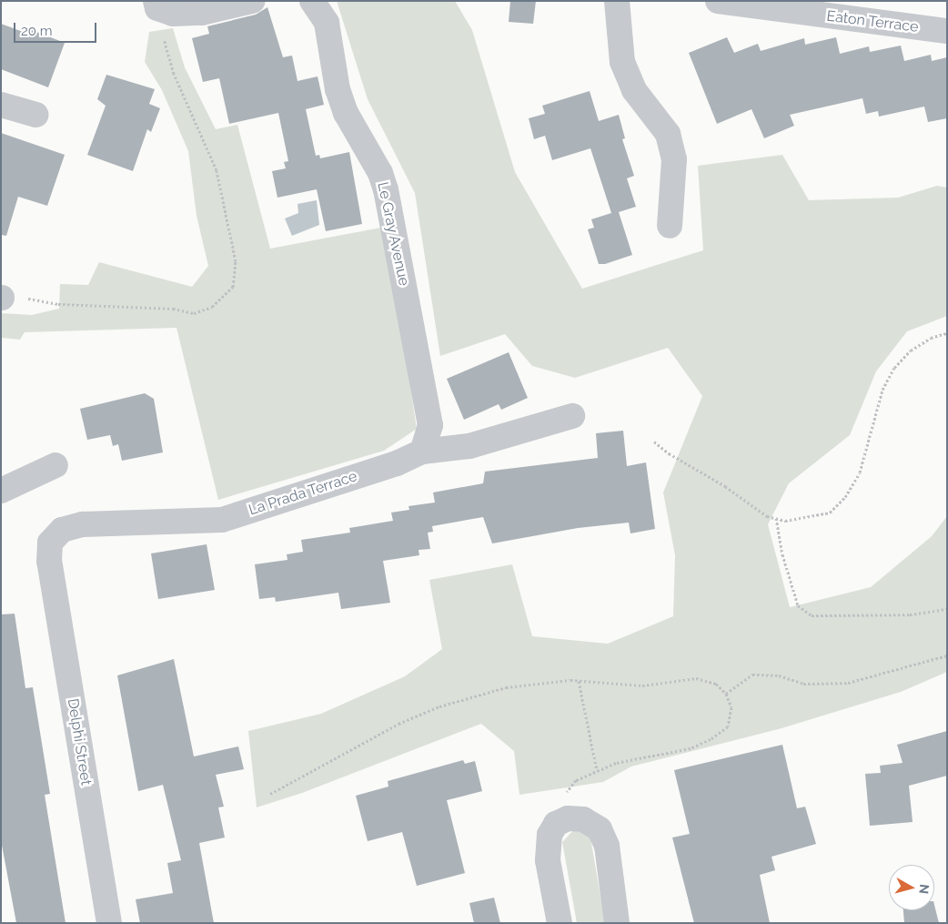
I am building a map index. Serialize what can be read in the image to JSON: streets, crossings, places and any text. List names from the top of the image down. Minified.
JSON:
{"streets":{"street":["Eaton Terrace","Le Gray Avenue","La Prada Terrace","Delphi Street"]},"crossings":[["Le Gray Avenue","La Prada Terrace"],["La Prada Terrace","Delphi Street"]],"scale_bar":"20 m","north":"right"}
